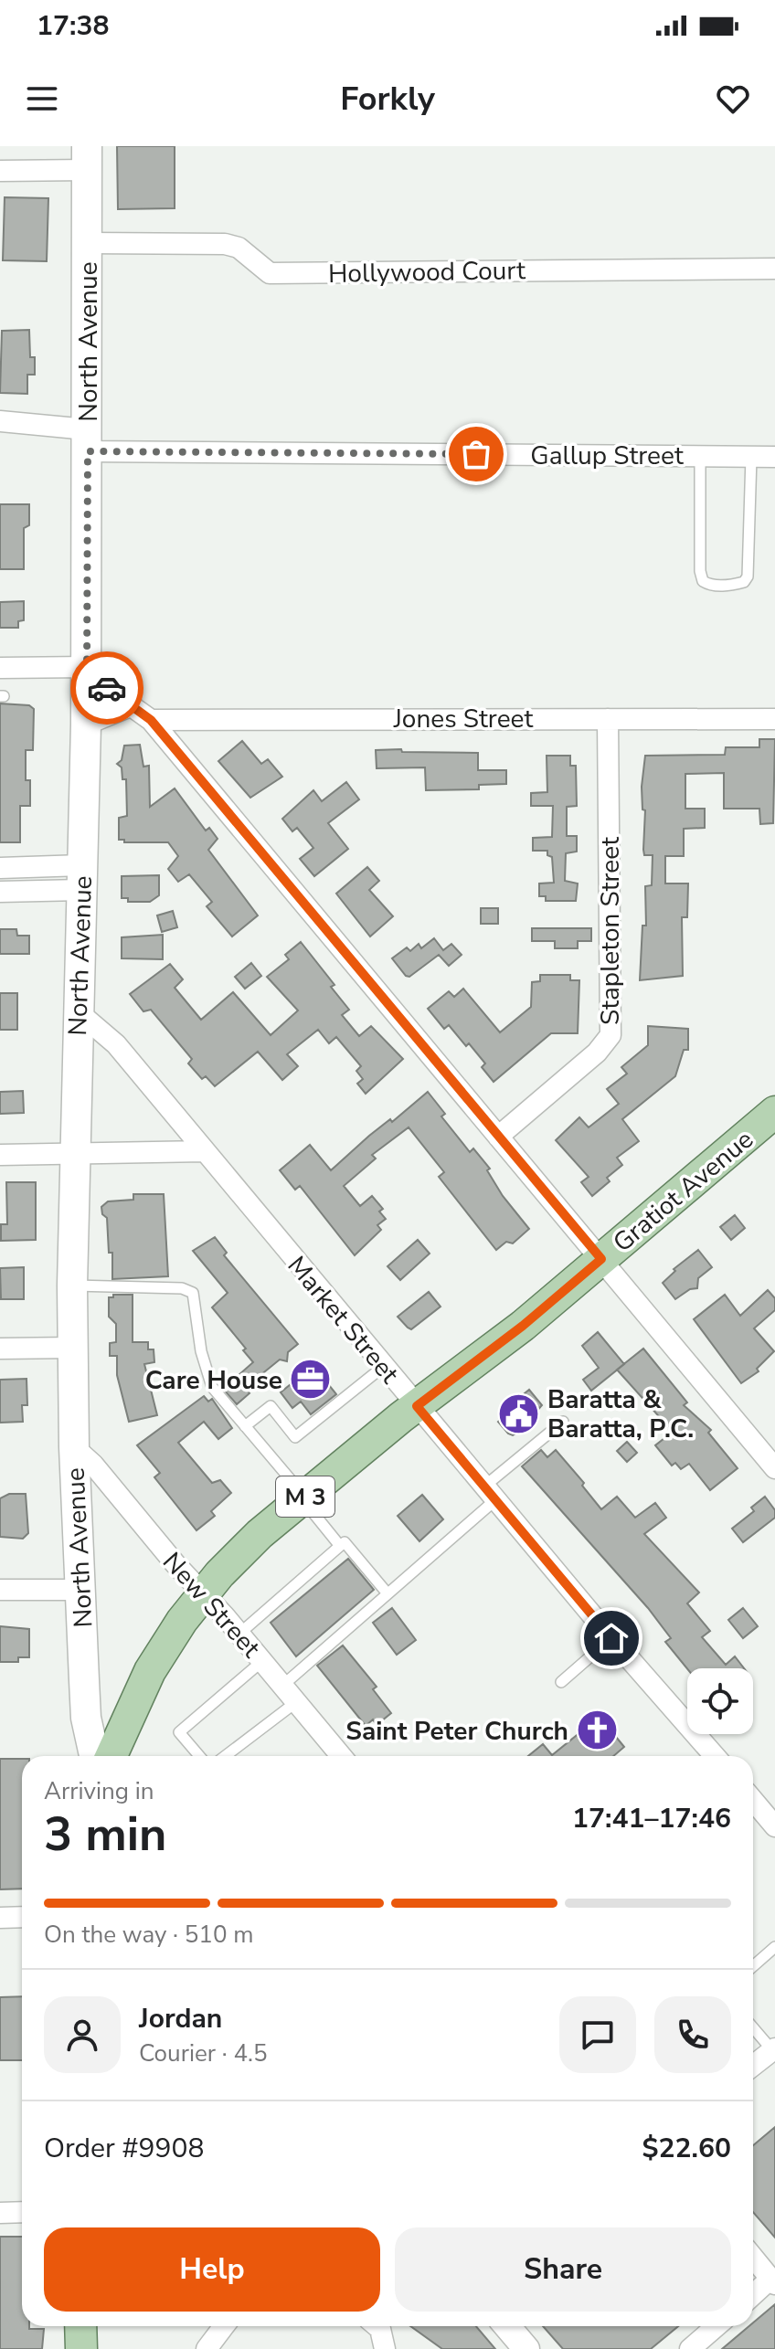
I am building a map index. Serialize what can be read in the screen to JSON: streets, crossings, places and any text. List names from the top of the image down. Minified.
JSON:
{"streets":{"main road":["North Avenue","Gratiot Avenue","M 3"],"street":["Hollywood Court","Gallup Street","Jones Street","Stapleton Street","Market Street","New Street"]},"crossings":[["Hollywood Court","North Avenue"],["North Avenue","Gallup Street"],["North Avenue","Market Street"],["North Avenue","New Street"],["Jones Street","Stapleton Street"],["Gratiot Avenue","Market Street"],["Gratiot Avenue","New Street"]],"places":{"office":["Care House"],"public building":["Baratta & Baratta, P.C."],"church":["Saint Peter Church"]},"page":{"status":"17:38","header":"Forkly","heading":["3 min","Arriving in","17:41–17:46"],"panel":["Jordan","Courier · 4.5","Order #9908","$22.60"],"bar":"On the way · 510 m","buttons":["Help","Share"]}}
